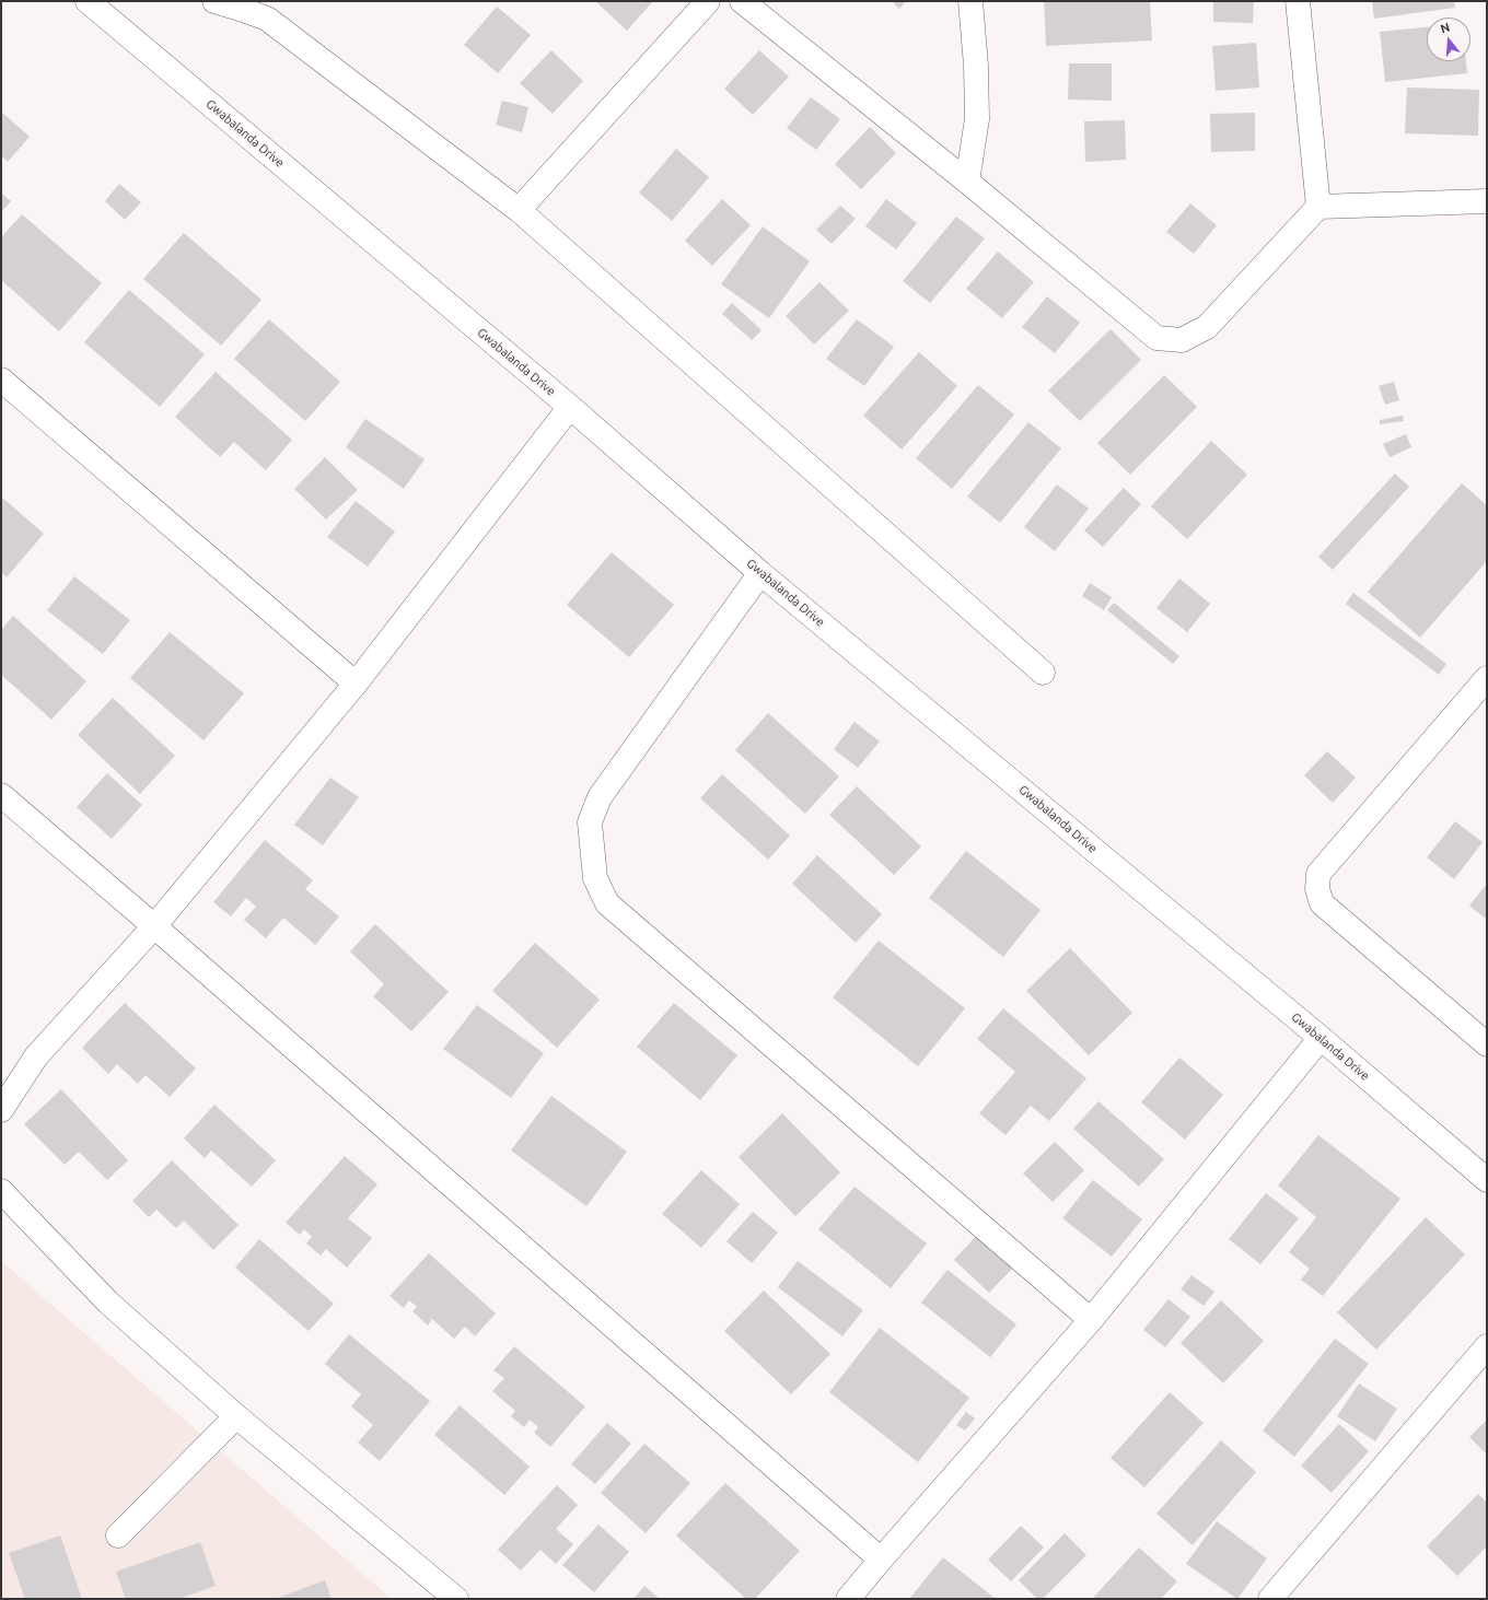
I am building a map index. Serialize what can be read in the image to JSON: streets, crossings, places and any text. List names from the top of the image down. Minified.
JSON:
{"streets":{"street":["Gwabalanda Drive"]},"north":"top"}
